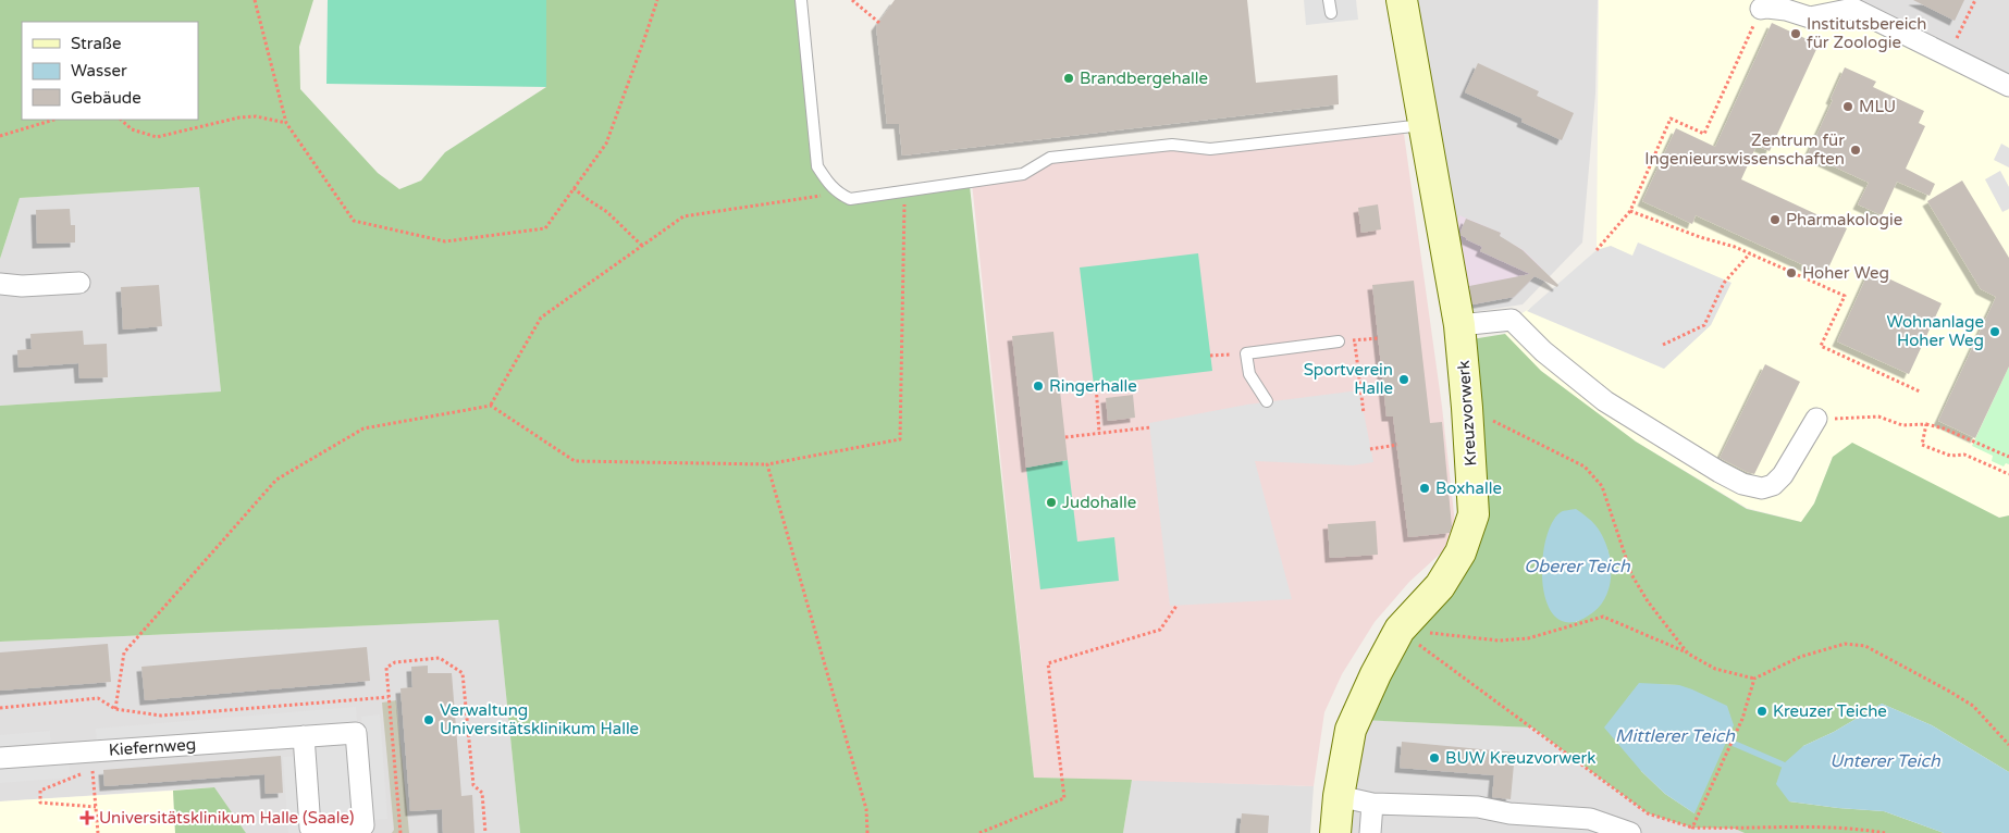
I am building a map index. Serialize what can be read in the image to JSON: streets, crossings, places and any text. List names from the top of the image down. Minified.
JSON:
{"streets":{"street":["Kreuzvorwerk","Kiefernweg"]},"water":["Oberer Teich","Mittlerer Teich","Unterer Teich"],"places":{"other":["Institutsbereich für Zoologie","Brandbergehalle","MLU","Zentrum für Ingenieurswissenschaften","Pharmakologie","Hoher Weg","Wohnanlage Hoher Weg","Sportverein Halle","Ringerhalle","Boxhalle","Judohalle","Kreuzer Teiche","Verwaltung Universitätsklinikum Halle","BUW Kreuzvorwerk"],"health":["Universitätsklinikum Halle (Saale)"]},"legend":["Straße","Wasser","Gebäude"]}
